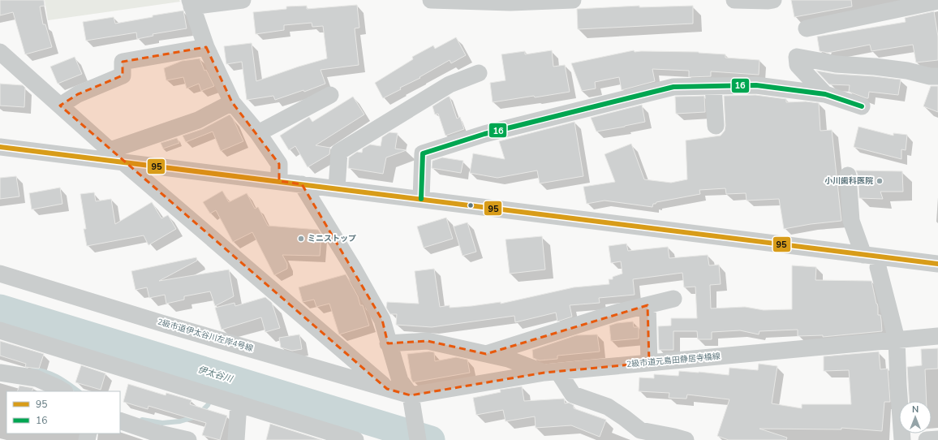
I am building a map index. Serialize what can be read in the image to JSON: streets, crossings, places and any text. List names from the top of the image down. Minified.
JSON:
{"streets":{"street":["2級市道伊太谷川左岸4号線","2級市道元島田静居寺橋線"]},"crossings":[["2級市道伊太谷川左岸4号線","2級市道元島田静居寺橋線"]],"water":["伊太谷川"],"places":["小川歯科医院","ミニストップ"],"lines":["transit line 16","transit line 95"],"legend":["95","16"],"north":"top"}
